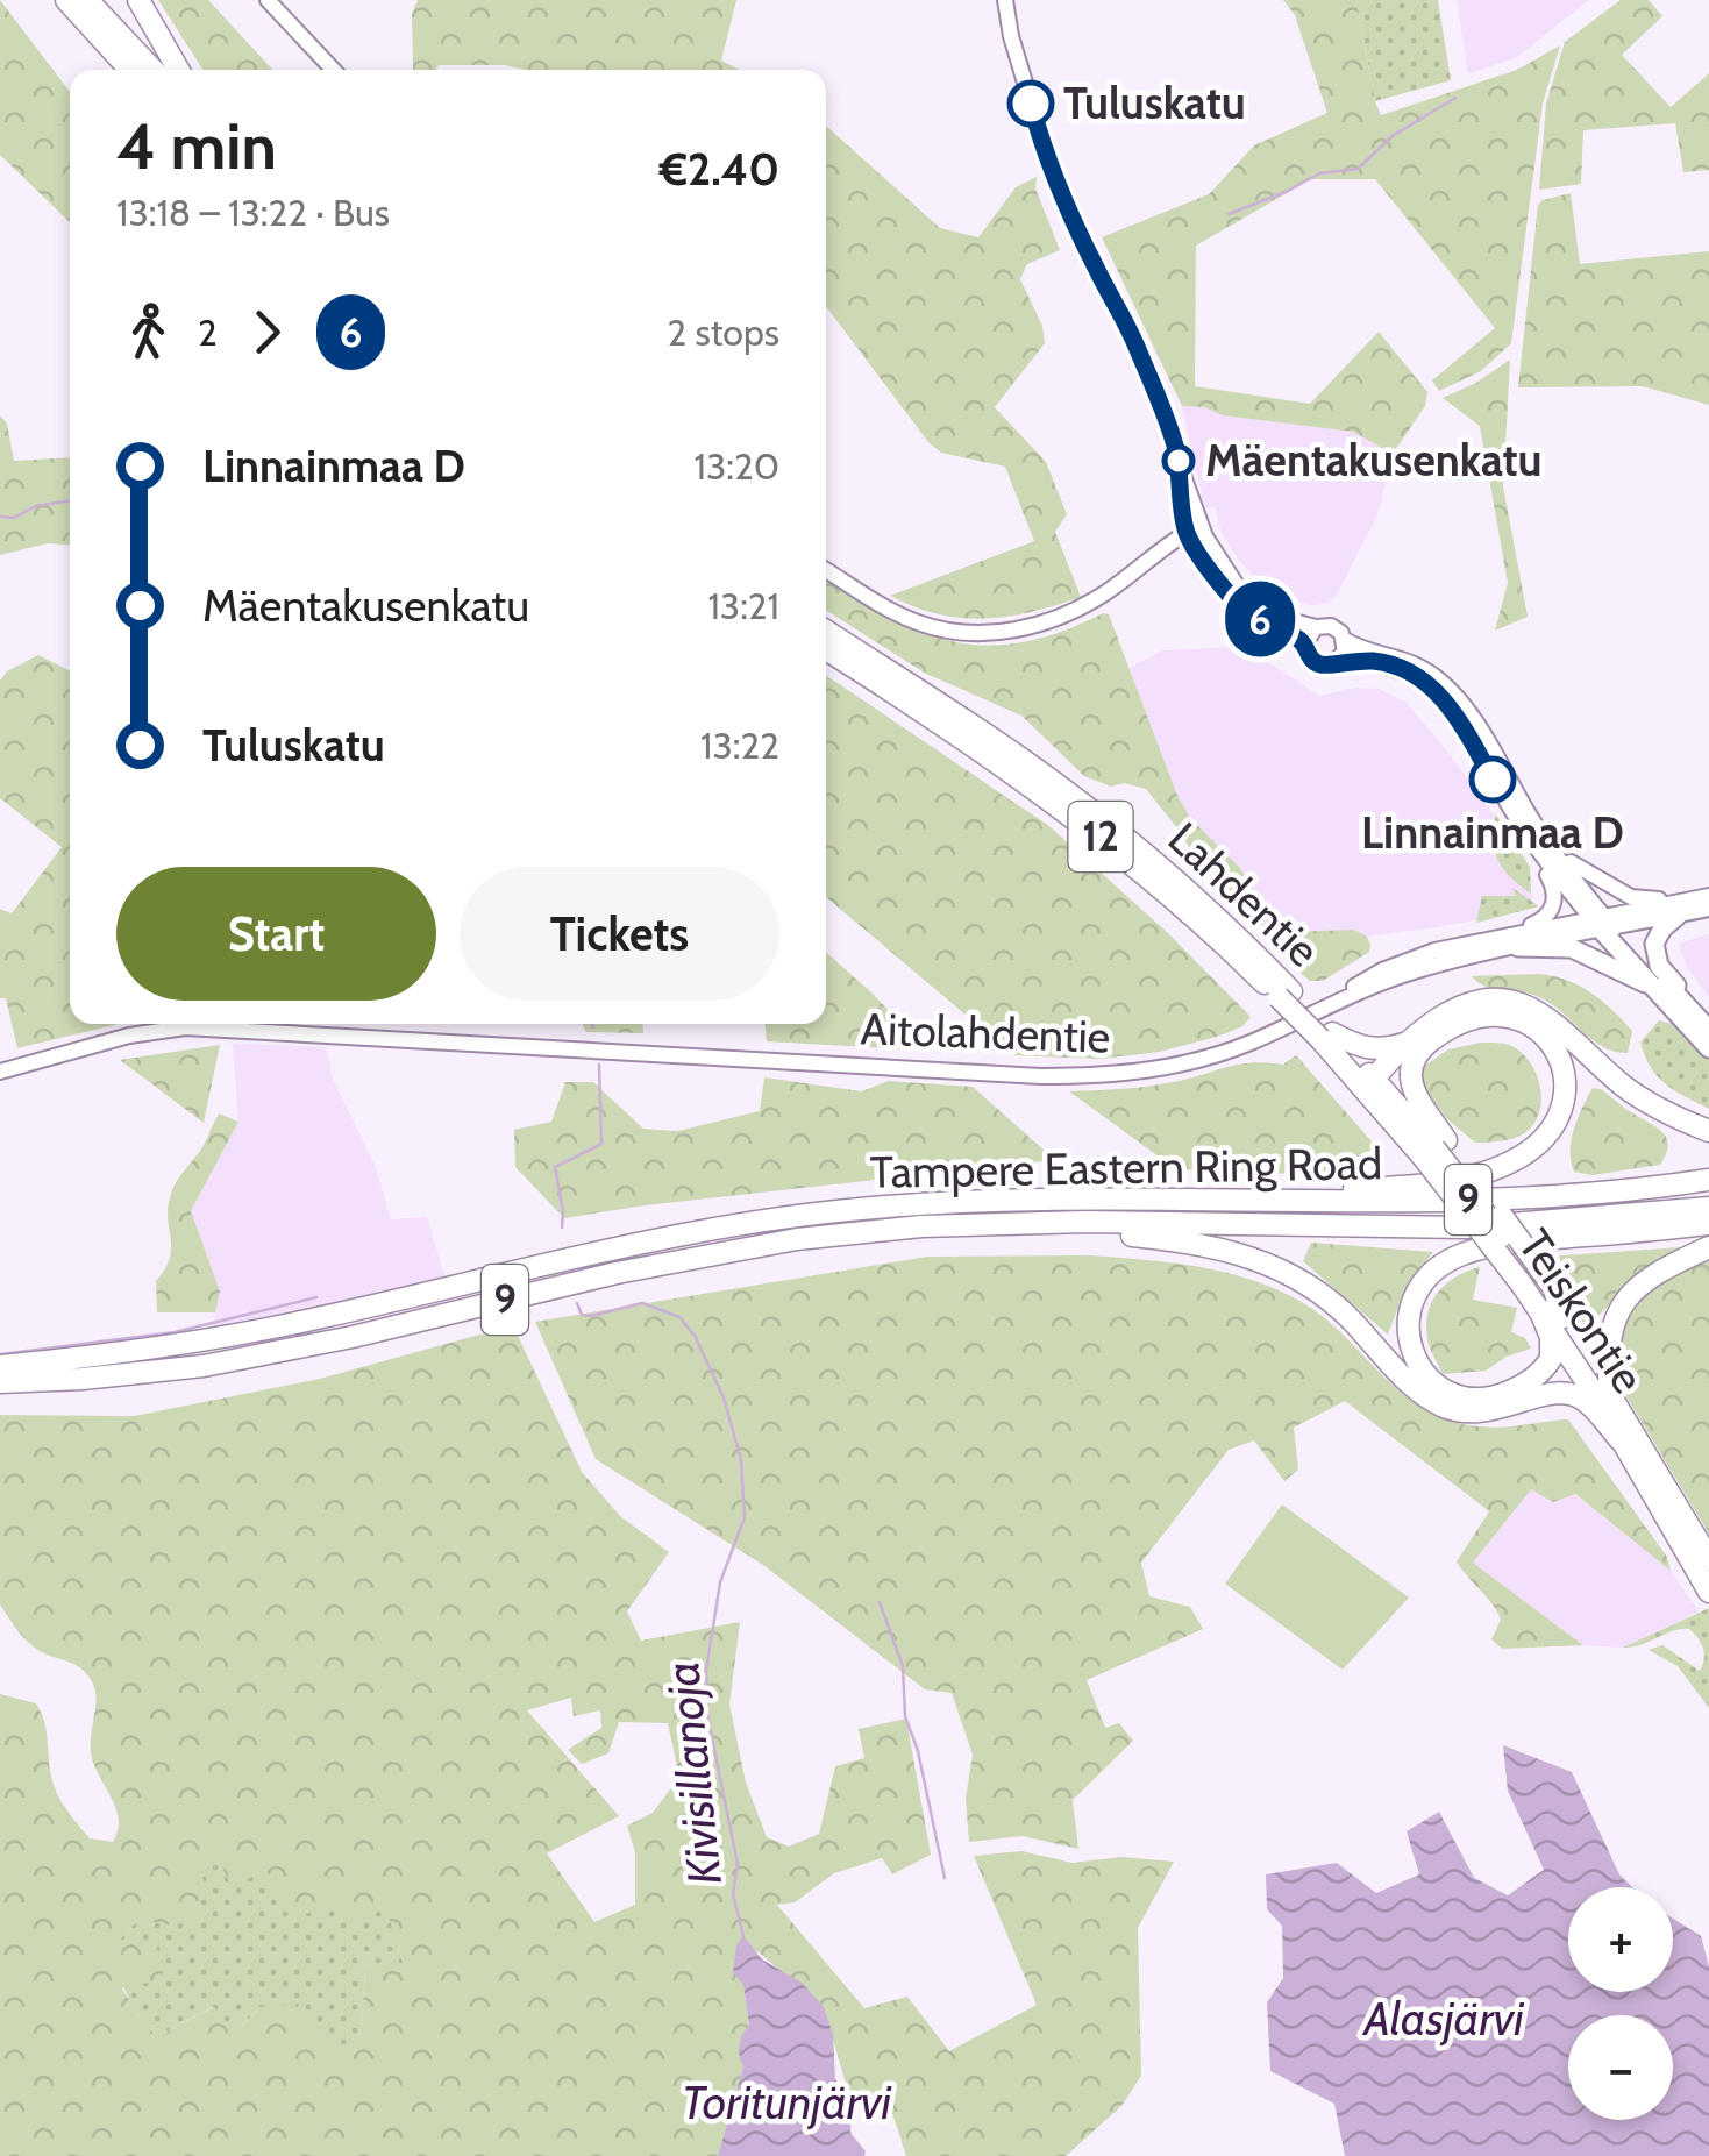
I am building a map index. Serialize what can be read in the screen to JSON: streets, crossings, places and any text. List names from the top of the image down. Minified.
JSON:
{"streets":{"highway":["12","Lahdentie","Tampere Eastern Ring Road","9","Teiskontie"],"main road":["Aitolahdentie"]},"crossings":[["Lahdentie","Teiskontie"]],"water":["Kivisillanoja","Alasjärvi","Toritunjärvi"],"places":["Tuluskatu","Mäentakusenkatu","Linnainmaa D"],"lines":["bus line 6"],"page":{"on_map":"6","heading":["4 min","13:18 – 13:22 · Bus","€2.40"],"legs":["2","6","2 stops"],"list":[{"name":"Linnainmaa D","value":"13:20"},{"name":"Mäentakusenkatu","value":"13:21"},{"name":"Tuluskatu","value":"13:22"}],"buttons":["Start","Tickets"],"map_buttons":["+","−"]}}
